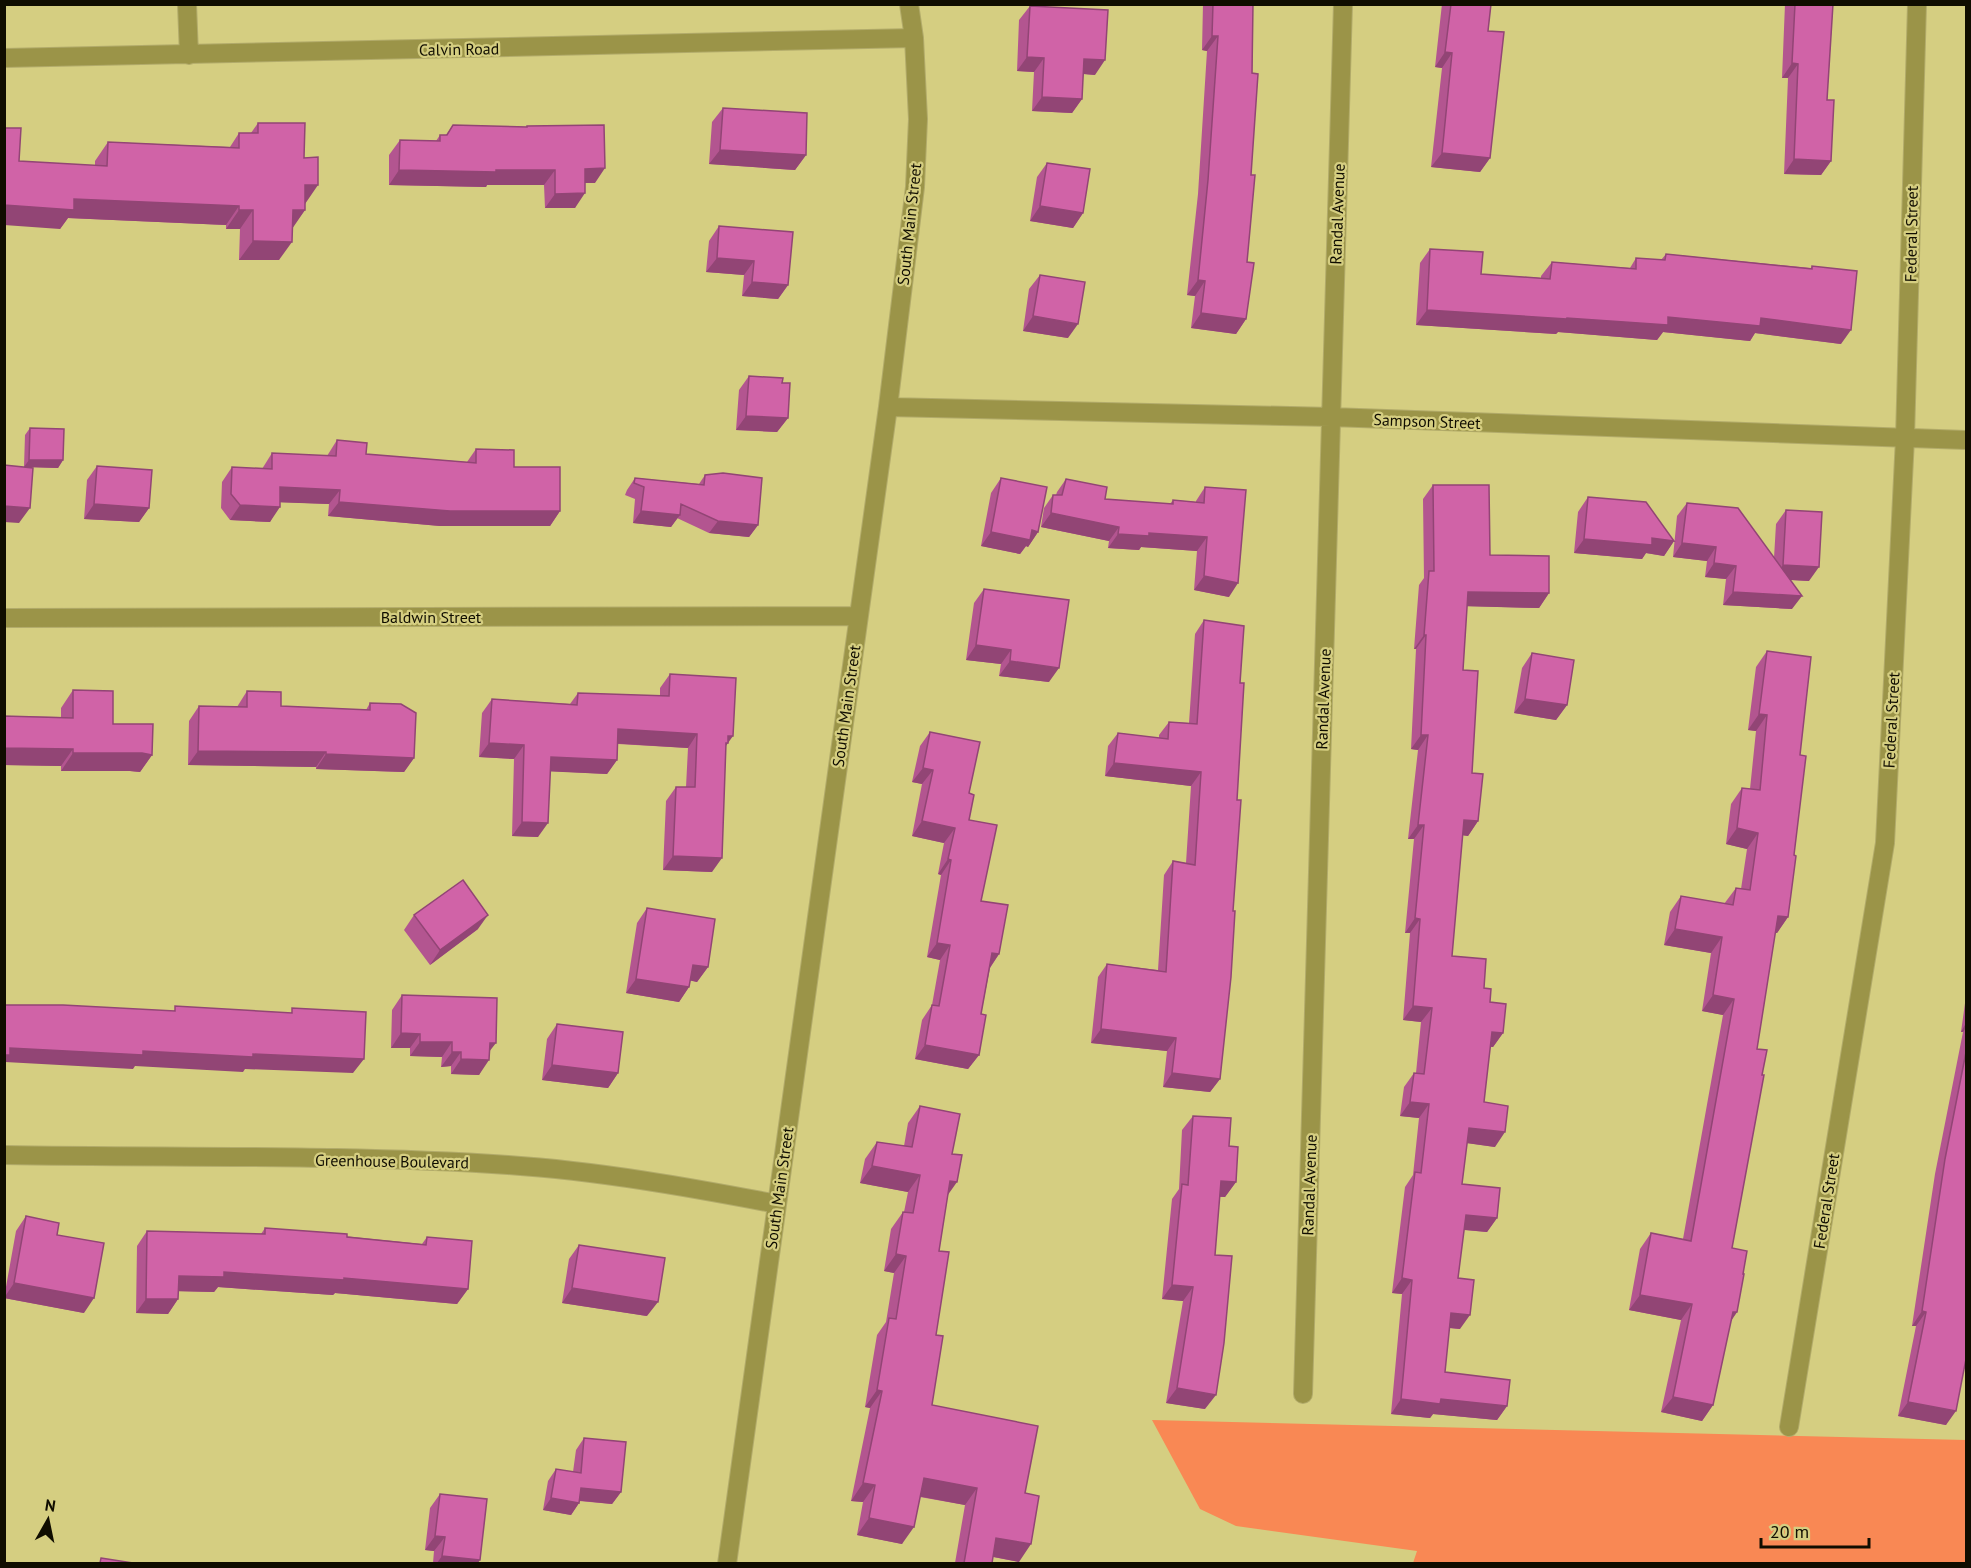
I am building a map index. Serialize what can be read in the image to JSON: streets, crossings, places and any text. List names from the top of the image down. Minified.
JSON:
{"streets":{"street":["Calvin Road","Randal Avenue","South Main Street","Federal Street","Sampson Street","Baldwin Street","Greenhouse Boulevard"]},"crossings":[["Calvin Road","South Main Street"],["Randal Avenue","Sampson Street"],["South Main Street","Sampson Street"],["South Main Street","Baldwin Street"],["South Main Street","Greenhouse Boulevard"],["Federal Street","Sampson Street"]],"scale_bar":"20 m","north":"top"}
